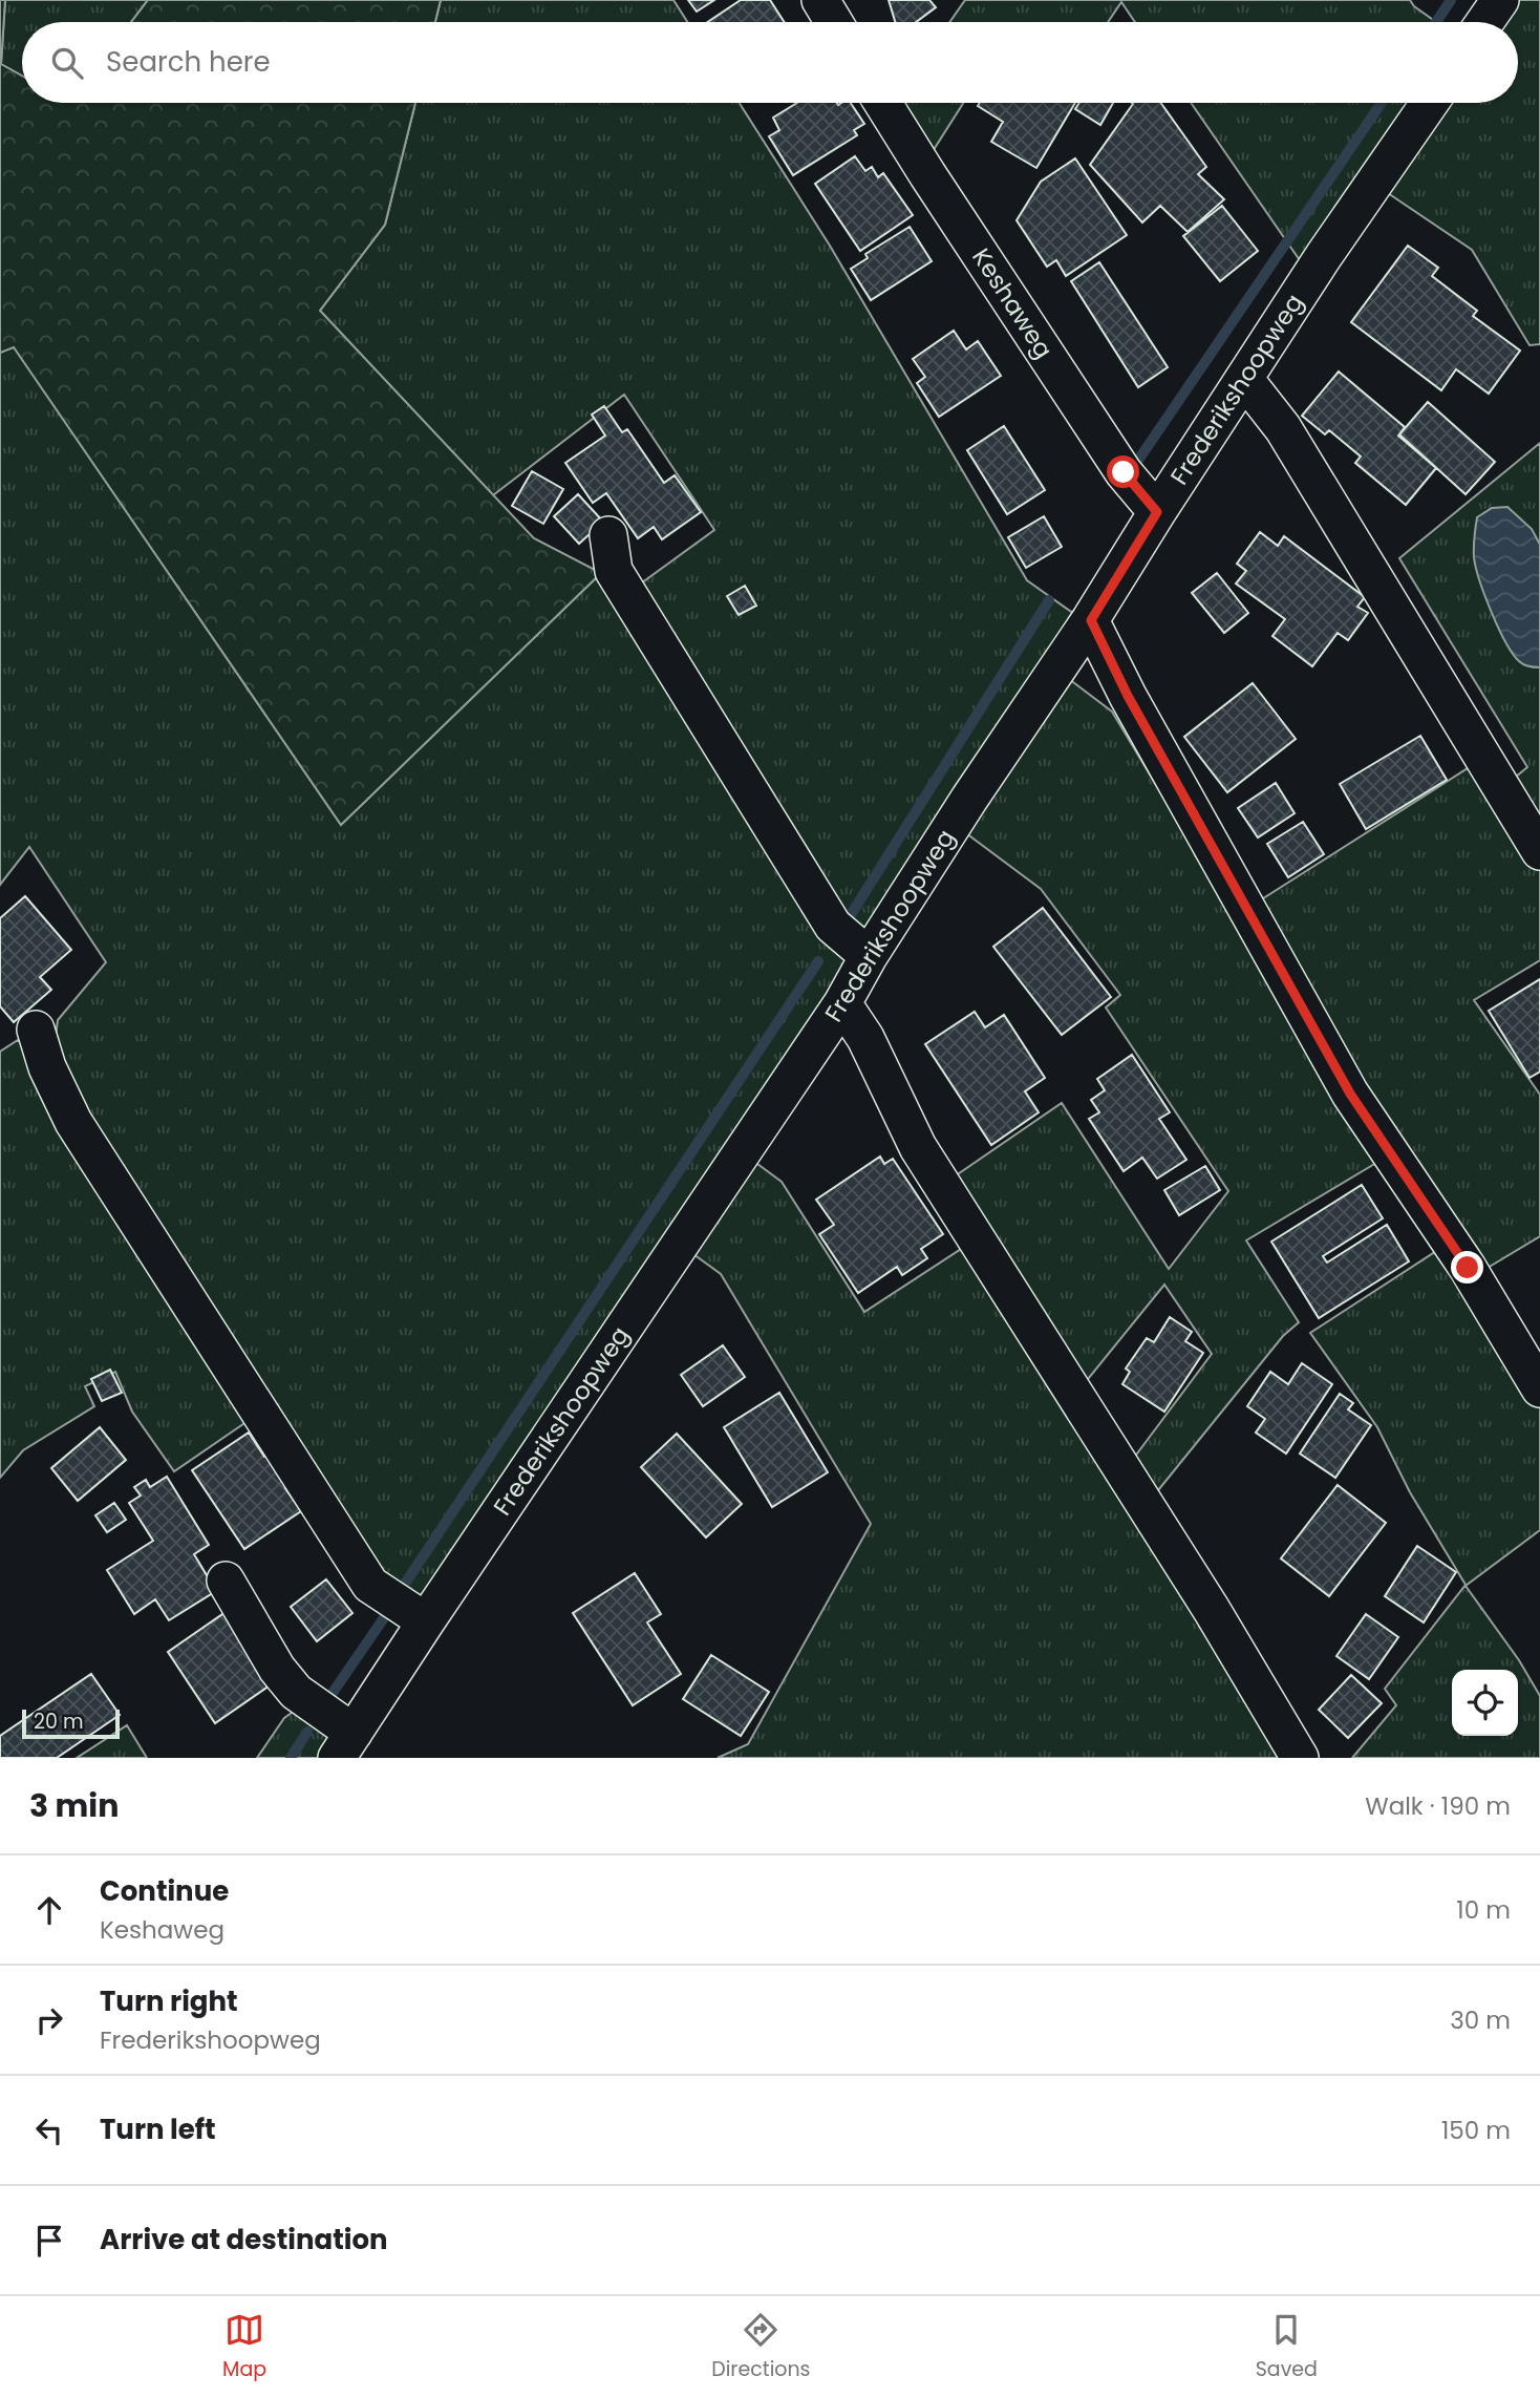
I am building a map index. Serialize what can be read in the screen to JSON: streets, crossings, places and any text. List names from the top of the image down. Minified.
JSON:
{"streets":{"street":["Keshaweg","Frederikshoopweg"]},"crossings":[["Keshaweg","Frederikshoopweg"]],"scale_bar":"20 m","page":{"search":"Search here","scale":"20 m","heading":["3 min","Walk · 190 m"],"list":[["Continue","Keshaweg","10 m"],["Turn right","Frederikshoopweg","30 m"],["Turn left","150 m"],"Arrive at destination"],"nav":["Map","Directions","Saved"]}}
